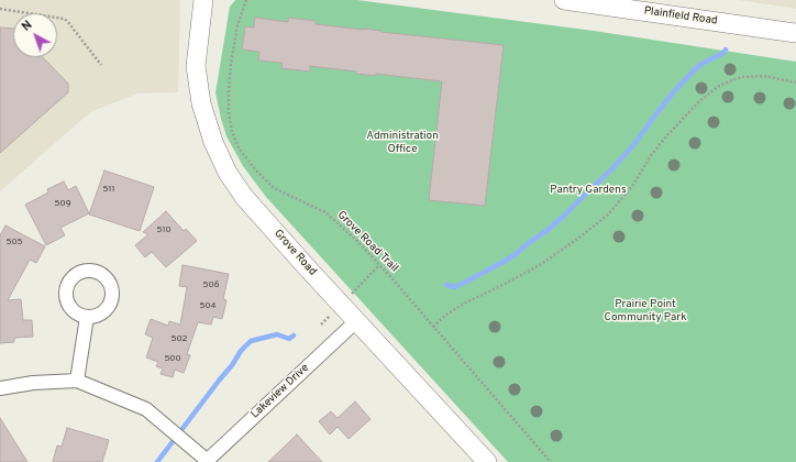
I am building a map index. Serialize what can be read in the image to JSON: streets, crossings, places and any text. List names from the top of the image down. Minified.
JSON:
{"streets":{"street":["Plainfield Road","Grove Road","Lakeview Drive"],"path":["Grove Road Trail"]},"crossings":[["Grove Road","Lakeview Drive"]],"parks":["Administration Office","Pantry Gardens","Prairie Point Community Park"],"house_numbers":["511","509","510","505","506","504","502","500"],"north":"top left"}
